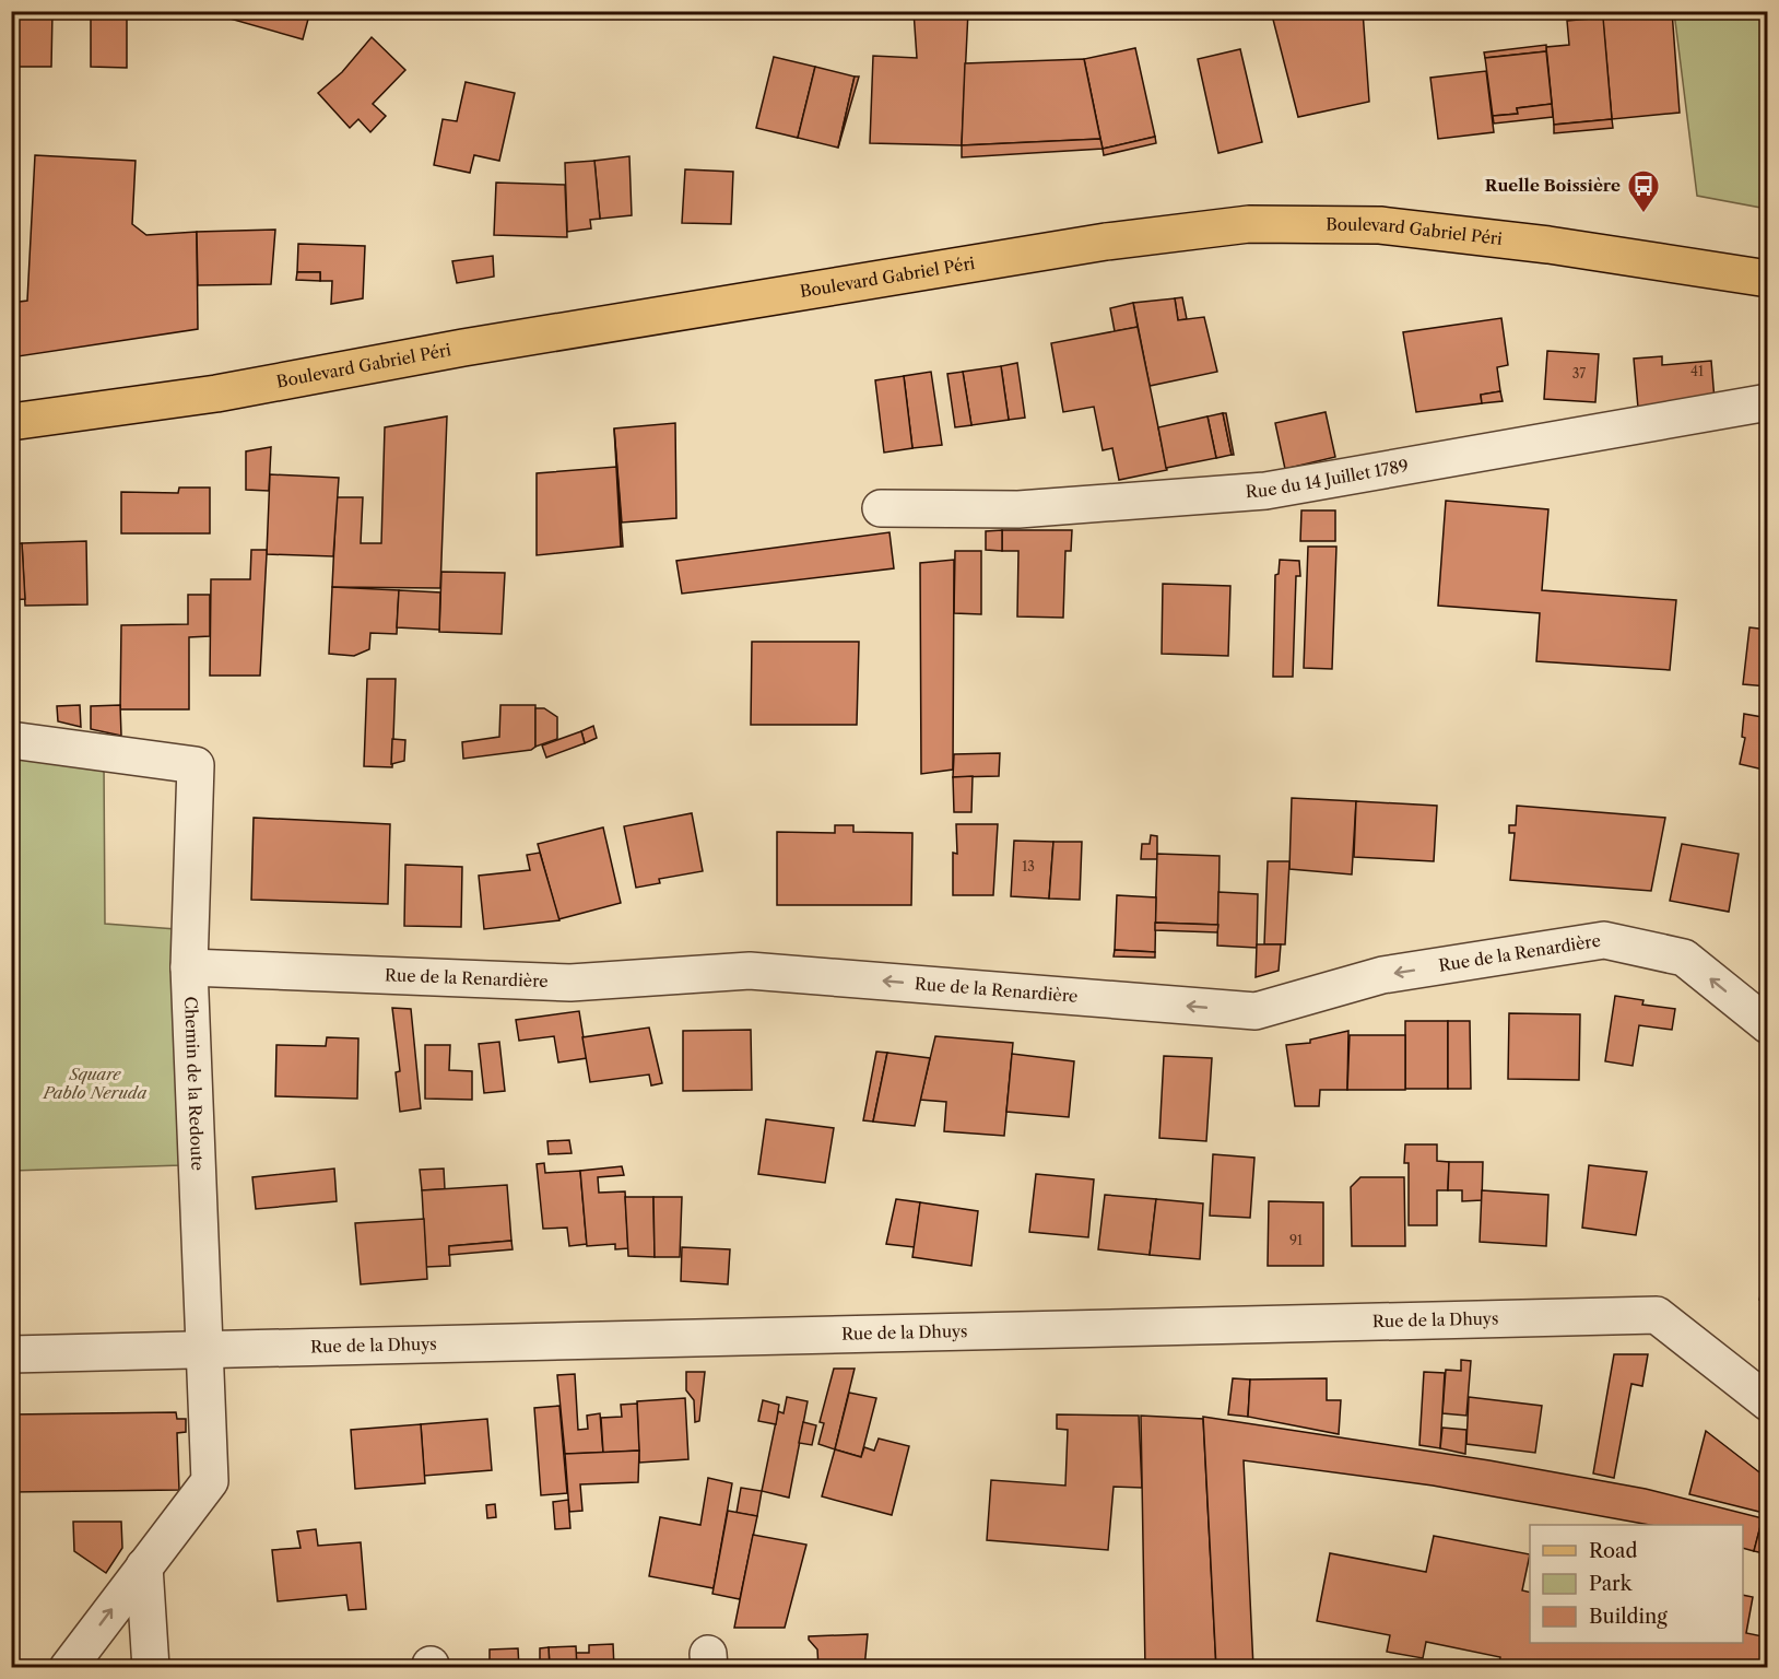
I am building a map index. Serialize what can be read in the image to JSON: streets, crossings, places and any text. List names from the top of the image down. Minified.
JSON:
{"streets":{"main road":["Boulevard Gabriel Péri"],"street":["Rue du 14 Juillet 1789","Rue de la Renardière","Chemin de la Redoute","Rue de la Dhuys"]},"crossings":[["Rue de la Renardière","Chemin de la Redoute"],["Chemin de la Redoute","Rue de la Dhuys"]],"one_way":["Rue de la Renardière"],"parks":["Square Pablo Neruda"],"places":{"bus stop":["Ruelle Boissière"]},"house_numbers":["41","37","13","91"],"legend":["Road","Park","Building"]}
